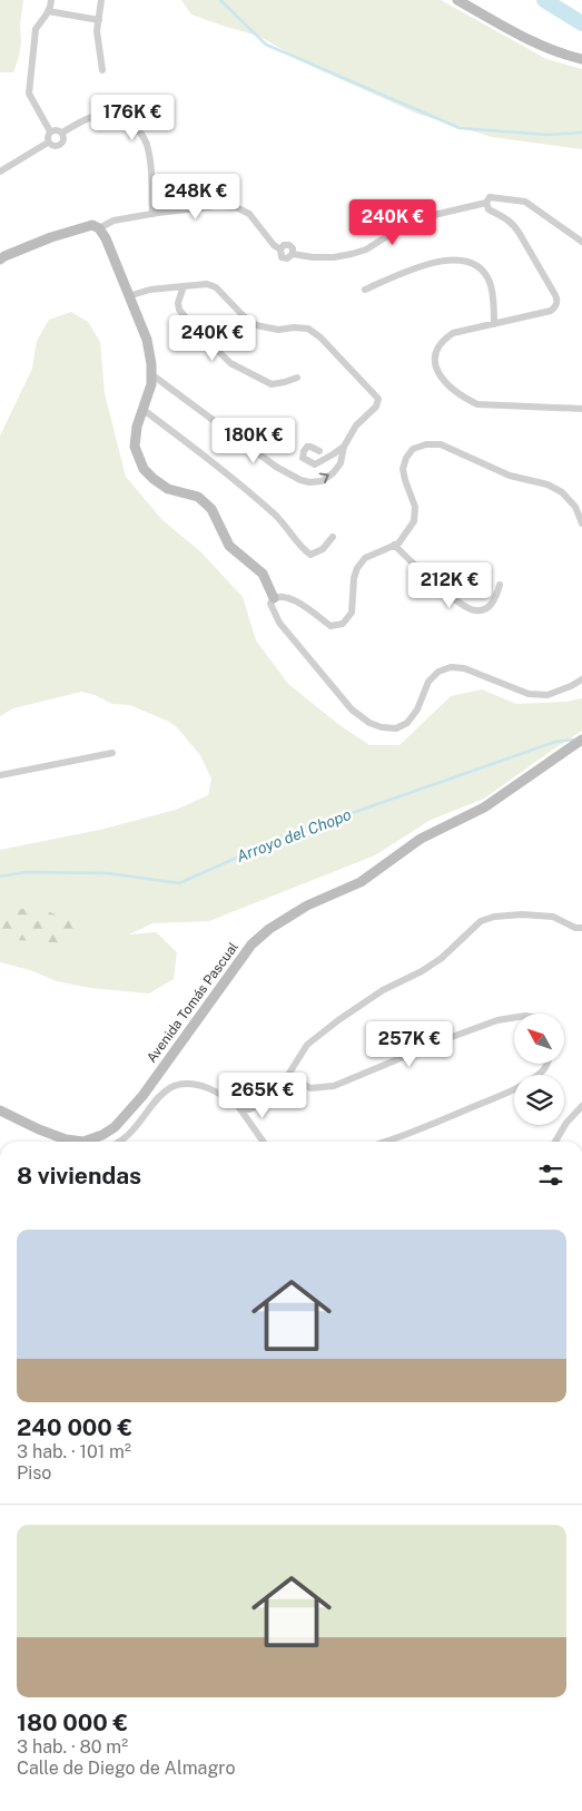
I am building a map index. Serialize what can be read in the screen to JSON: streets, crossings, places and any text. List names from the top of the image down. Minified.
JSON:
{"streets":{"street":["Avenida Tomás Pascual"]},"water":["Arroyo del Chopo"],"north":"top left","page":{"price":["176K €","248K €","240K €","240K €","180K €","212K €","257K €","265K €"],"heading":"8 viviendas","list":[{"name":"240 000 €","note":"3 hab. · 101 m² · Piso"},{"name":"180 000 €","note":"3 hab. · 80 m² · Calle de Diego de Almagro"}]}}
